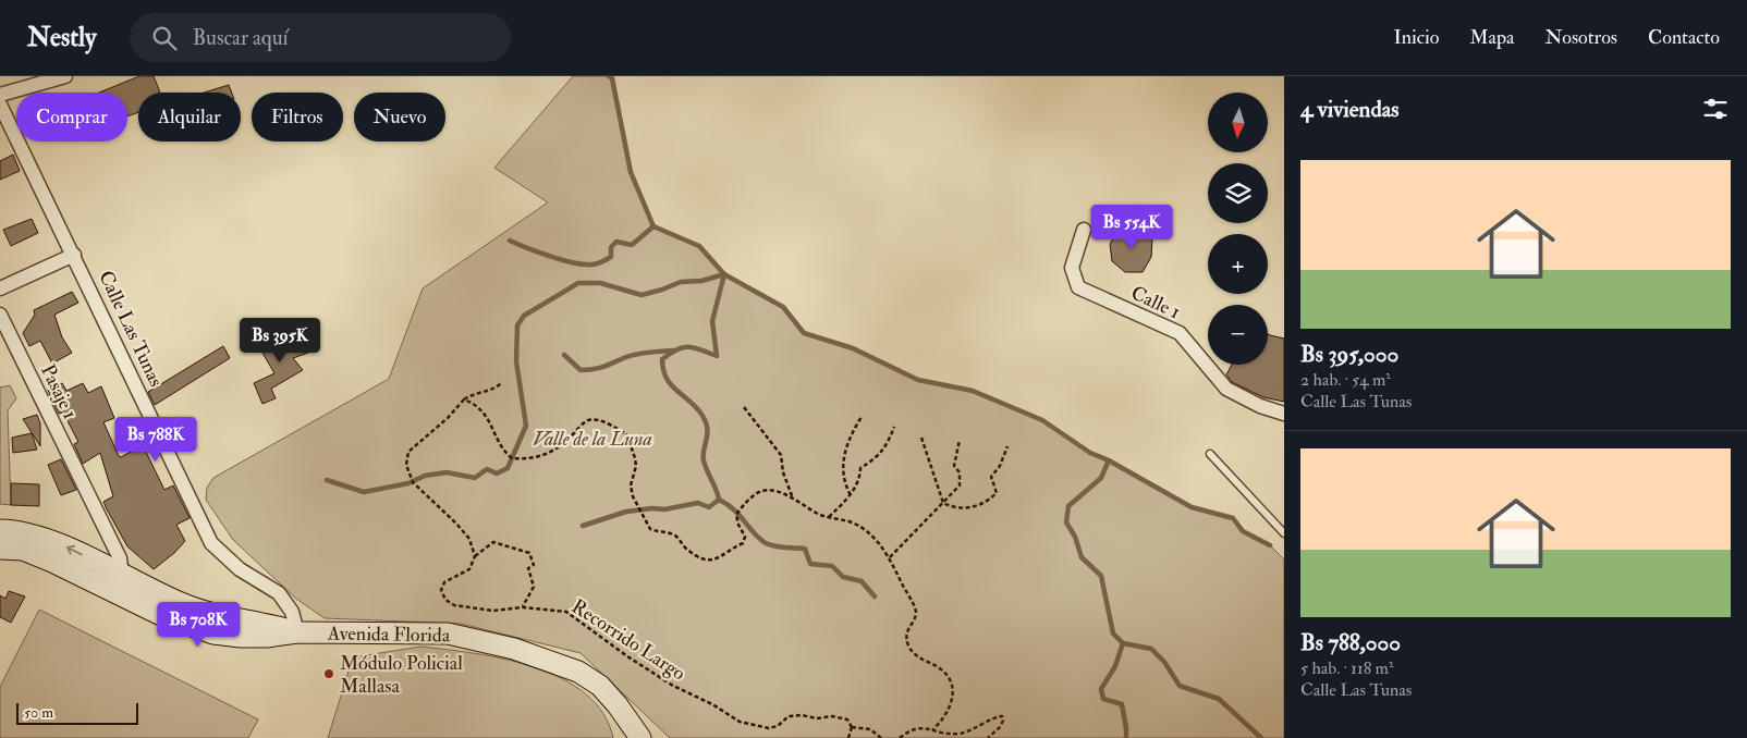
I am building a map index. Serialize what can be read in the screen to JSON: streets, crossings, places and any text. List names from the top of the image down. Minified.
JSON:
{"streets":{"main road":["Avenida Florida"],"street":["Calle 1","Calle Las Tunas","Pasaje 1"],"path":["Recorrido Largo"]},"crossings":[["Calle Las Tunas","Avenida Florida"],["Pasaje 1","Avenida Florida"]],"parks":["Valle de la Luna"],"places":["Módulo Policial Mallasa"],"scale_bar":"50 m","north":"bottom","page":{"header":"Nestly","search":"Buscar aquí","nav":["Inicio","Mapa","Nosotros","Contacto"],"heading":"4 viviendas","map_buttons":["+","−"],"chip":["Comprar","Alquilar","Filtros","Nuevo"],"list":[{"name":"Bs 395,000","note":"2 hab. · 54 m² · Calle Las Tunas"},{"name":"Bs 788,000","note":"5 hab. · 118 m² · Calle Las Tunas"}],"price":["Bs 554K","Bs 395K","Bs 788K","Bs 708K"],"scale":"50 m"}}
